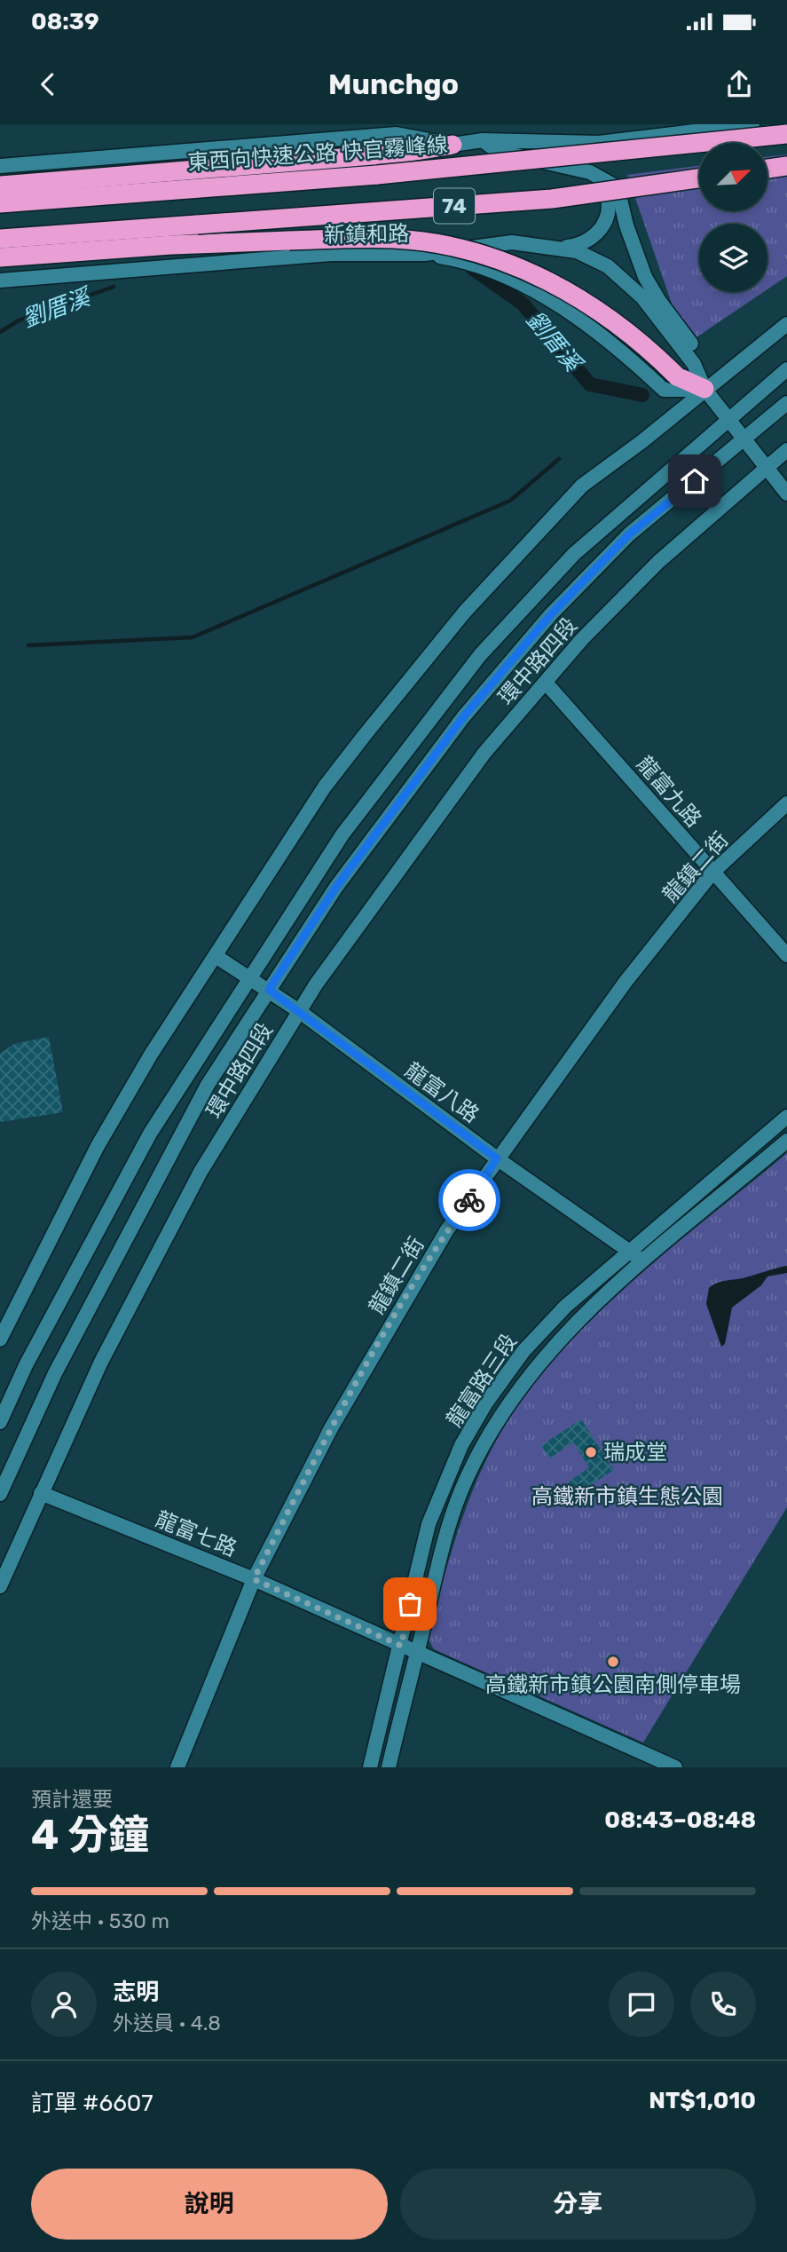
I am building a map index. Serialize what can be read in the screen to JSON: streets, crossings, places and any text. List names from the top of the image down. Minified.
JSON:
{"streets":{"highway":["東西向快速公路 快官霧峰線","74"],"street":["新鎮和路","環中路四段","龍富九路","龍鎮二街","龍富八路","龍富路三段","龍富七路"]},"crossings":[["新鎮和路","環中路四段"],["環中路四段","龍富九路"],["環中路四段","龍富八路"],["環中路四段","龍富七路"],["龍富九路","龍鎮二街"],["龍鎮二街","龍富八路"],["龍鎮二街","龍富七路"],["龍富八路","龍富路三段"],["龍富路三段","龍富七路"]],"water":["劉厝溪"],"parks":["高鐵新市鎮生態公園"],"places":["瑞成堂","高鐵新市鎮公園南側停車場"],"north":"top right","page":{"status":"08:39","header":"Munchgo","heading":["4 分鐘","預計還要","08:43–08:48"],"panel":["志明","外送員 · 4.8","訂單 #6607","NT$1,010"],"bar":"外送中 · 530 m","buttons":["說明","分享"]}}
